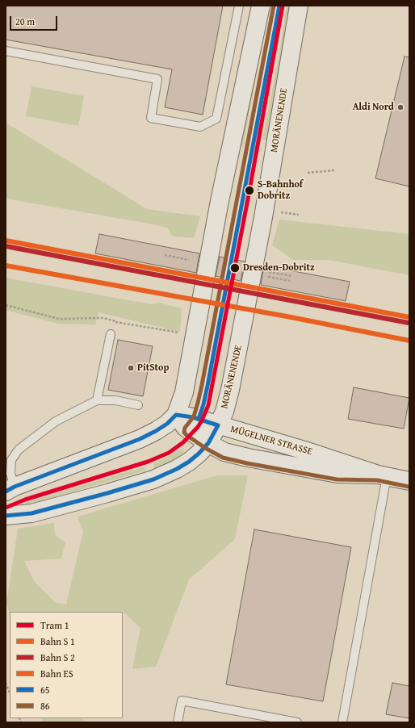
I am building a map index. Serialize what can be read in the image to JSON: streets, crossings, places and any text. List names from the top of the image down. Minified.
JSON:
{"streets":{"main road":["MORÄNENENDE","MÜGELNER STRASSE"]},"crossings":[["MORÄNENENDE","MÜGELNER STRASSE"]],"places":["Aldi Nord","S-Bahnhof Dobritz","Dresden-Dobritz","PitStop"],"lines":["tram line 1","transit line 65","transit line 86","rail line ES"],"legend":["Tram 1","Bahn S 1","Bahn S 2","Bahn ES","65","86"],"scale_bar":"20 m"}
